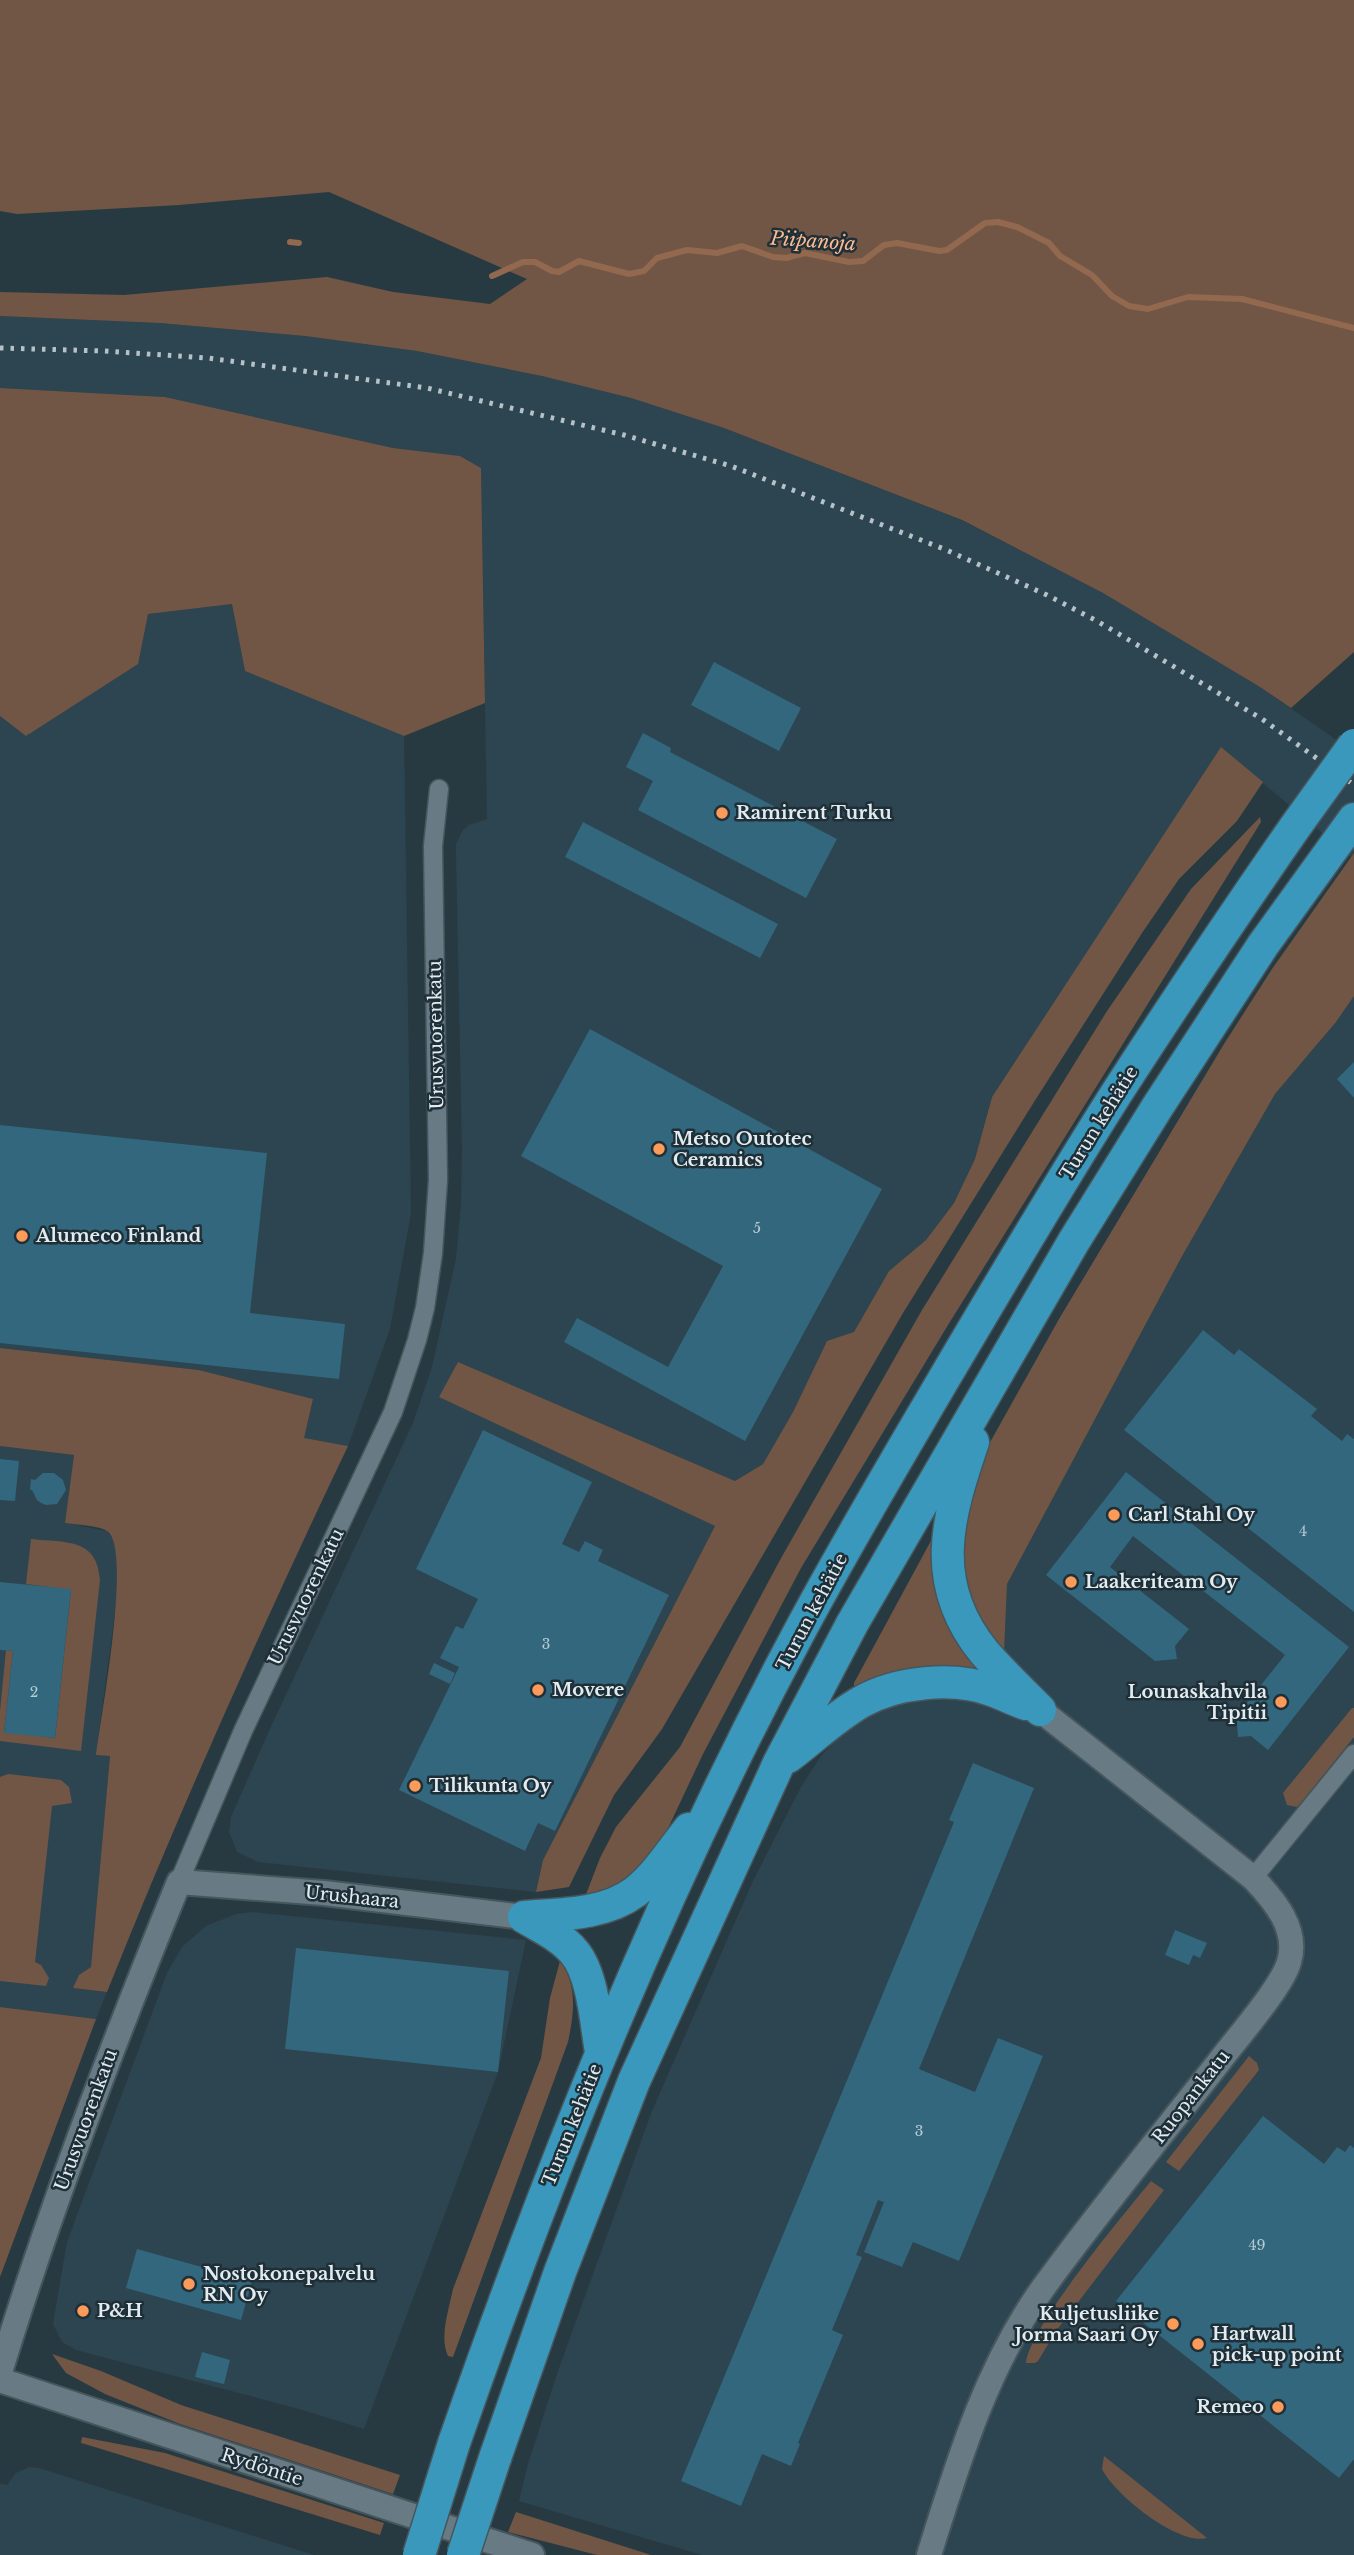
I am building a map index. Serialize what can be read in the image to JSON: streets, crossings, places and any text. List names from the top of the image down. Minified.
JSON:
{"streets":{"highway":["Turun kehätie"],"street":["Urusvuorenkatu","Urushaara","Ruopankatu","Rydöntie"]},"crossings":[["Urusvuorenkatu","Urushaara"]],"water":["Piipanoja"],"places":["Ramirent Turku","Metso Outotec Ceramics","Alumeco Finland","Carl Stahl Oy","Laakeriteam Oy","Movere","Lounaskahvila Tipitii","Tilikunta Oy","Nostokonepalvelu RN Oy","P&H","Kuljetusliike Jorma Saari Oy","Hartwall pick-up point","Remeo"],"house_numbers":["5","4","3","2","3","49"]}
